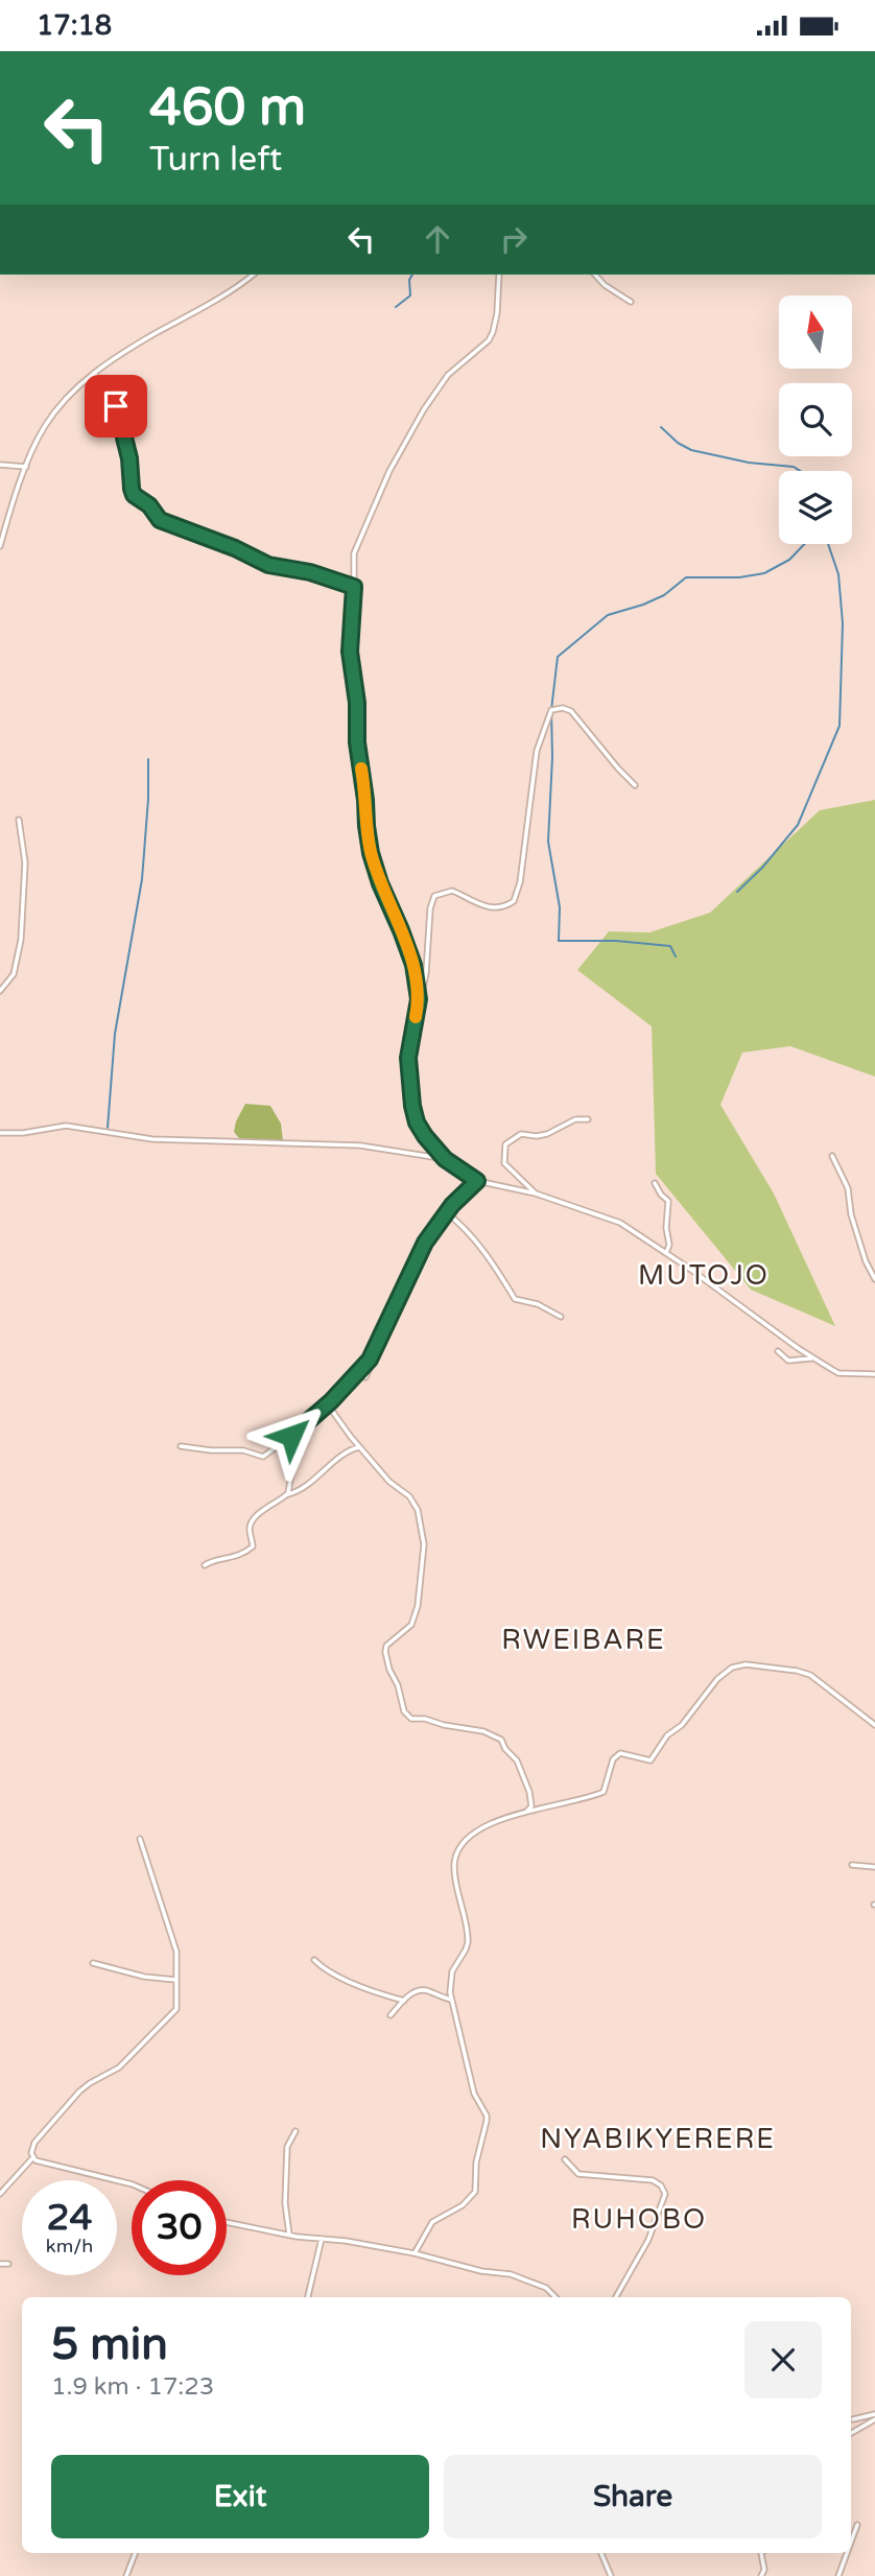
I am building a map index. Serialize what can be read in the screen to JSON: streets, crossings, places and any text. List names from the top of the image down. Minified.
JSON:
{"districts":["MUTOJO","RWEIBARE","NYABIKYERERE","RUHOBO"],"north":"top","page":{"status":"17:18","turn":["460 m","Turn left"],"speed":"24 km/h","limit":"30","heading":["5 min","1.9 km · 17:23"],"buttons":["Exit","Share"]}}
